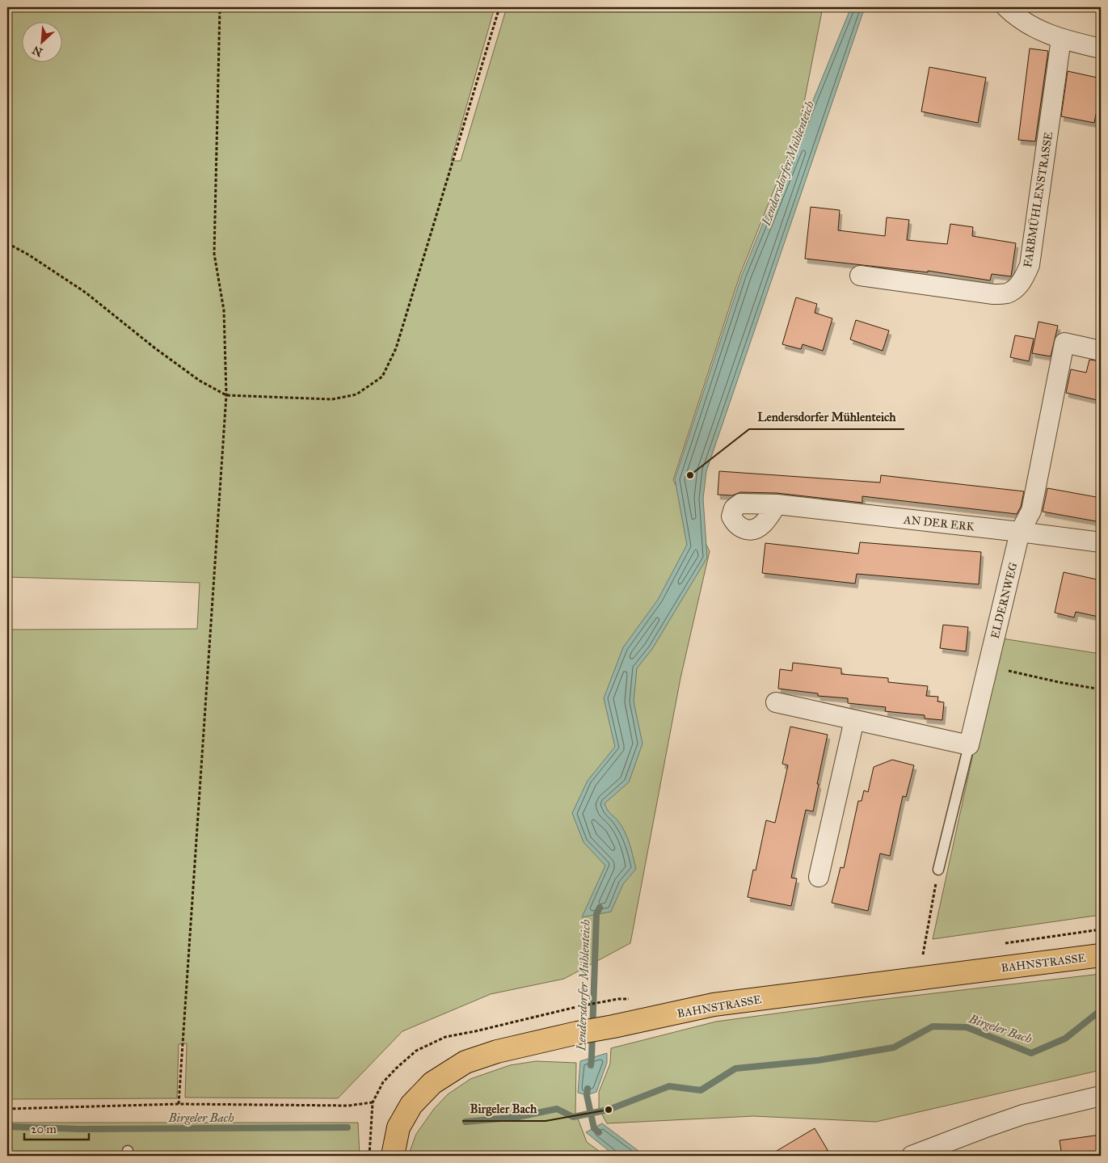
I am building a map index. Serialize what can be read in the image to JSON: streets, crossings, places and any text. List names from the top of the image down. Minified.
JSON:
{"streets":{"main road":["BAHNSTRASSE"],"street":["FARBMÜHLENSTRASSE","AN DER ERK","ELDERNWEG"]},"crossings":[["AN DER ERK","ELDERNWEG"]],"water":["Lendersdorfer Mühlenteich","Birgeler Bach"],"places":["Lendersdorfer Mühlenteich","Birgeler Bach"],"scale_bar":"20 m","north":"bottom left"}
